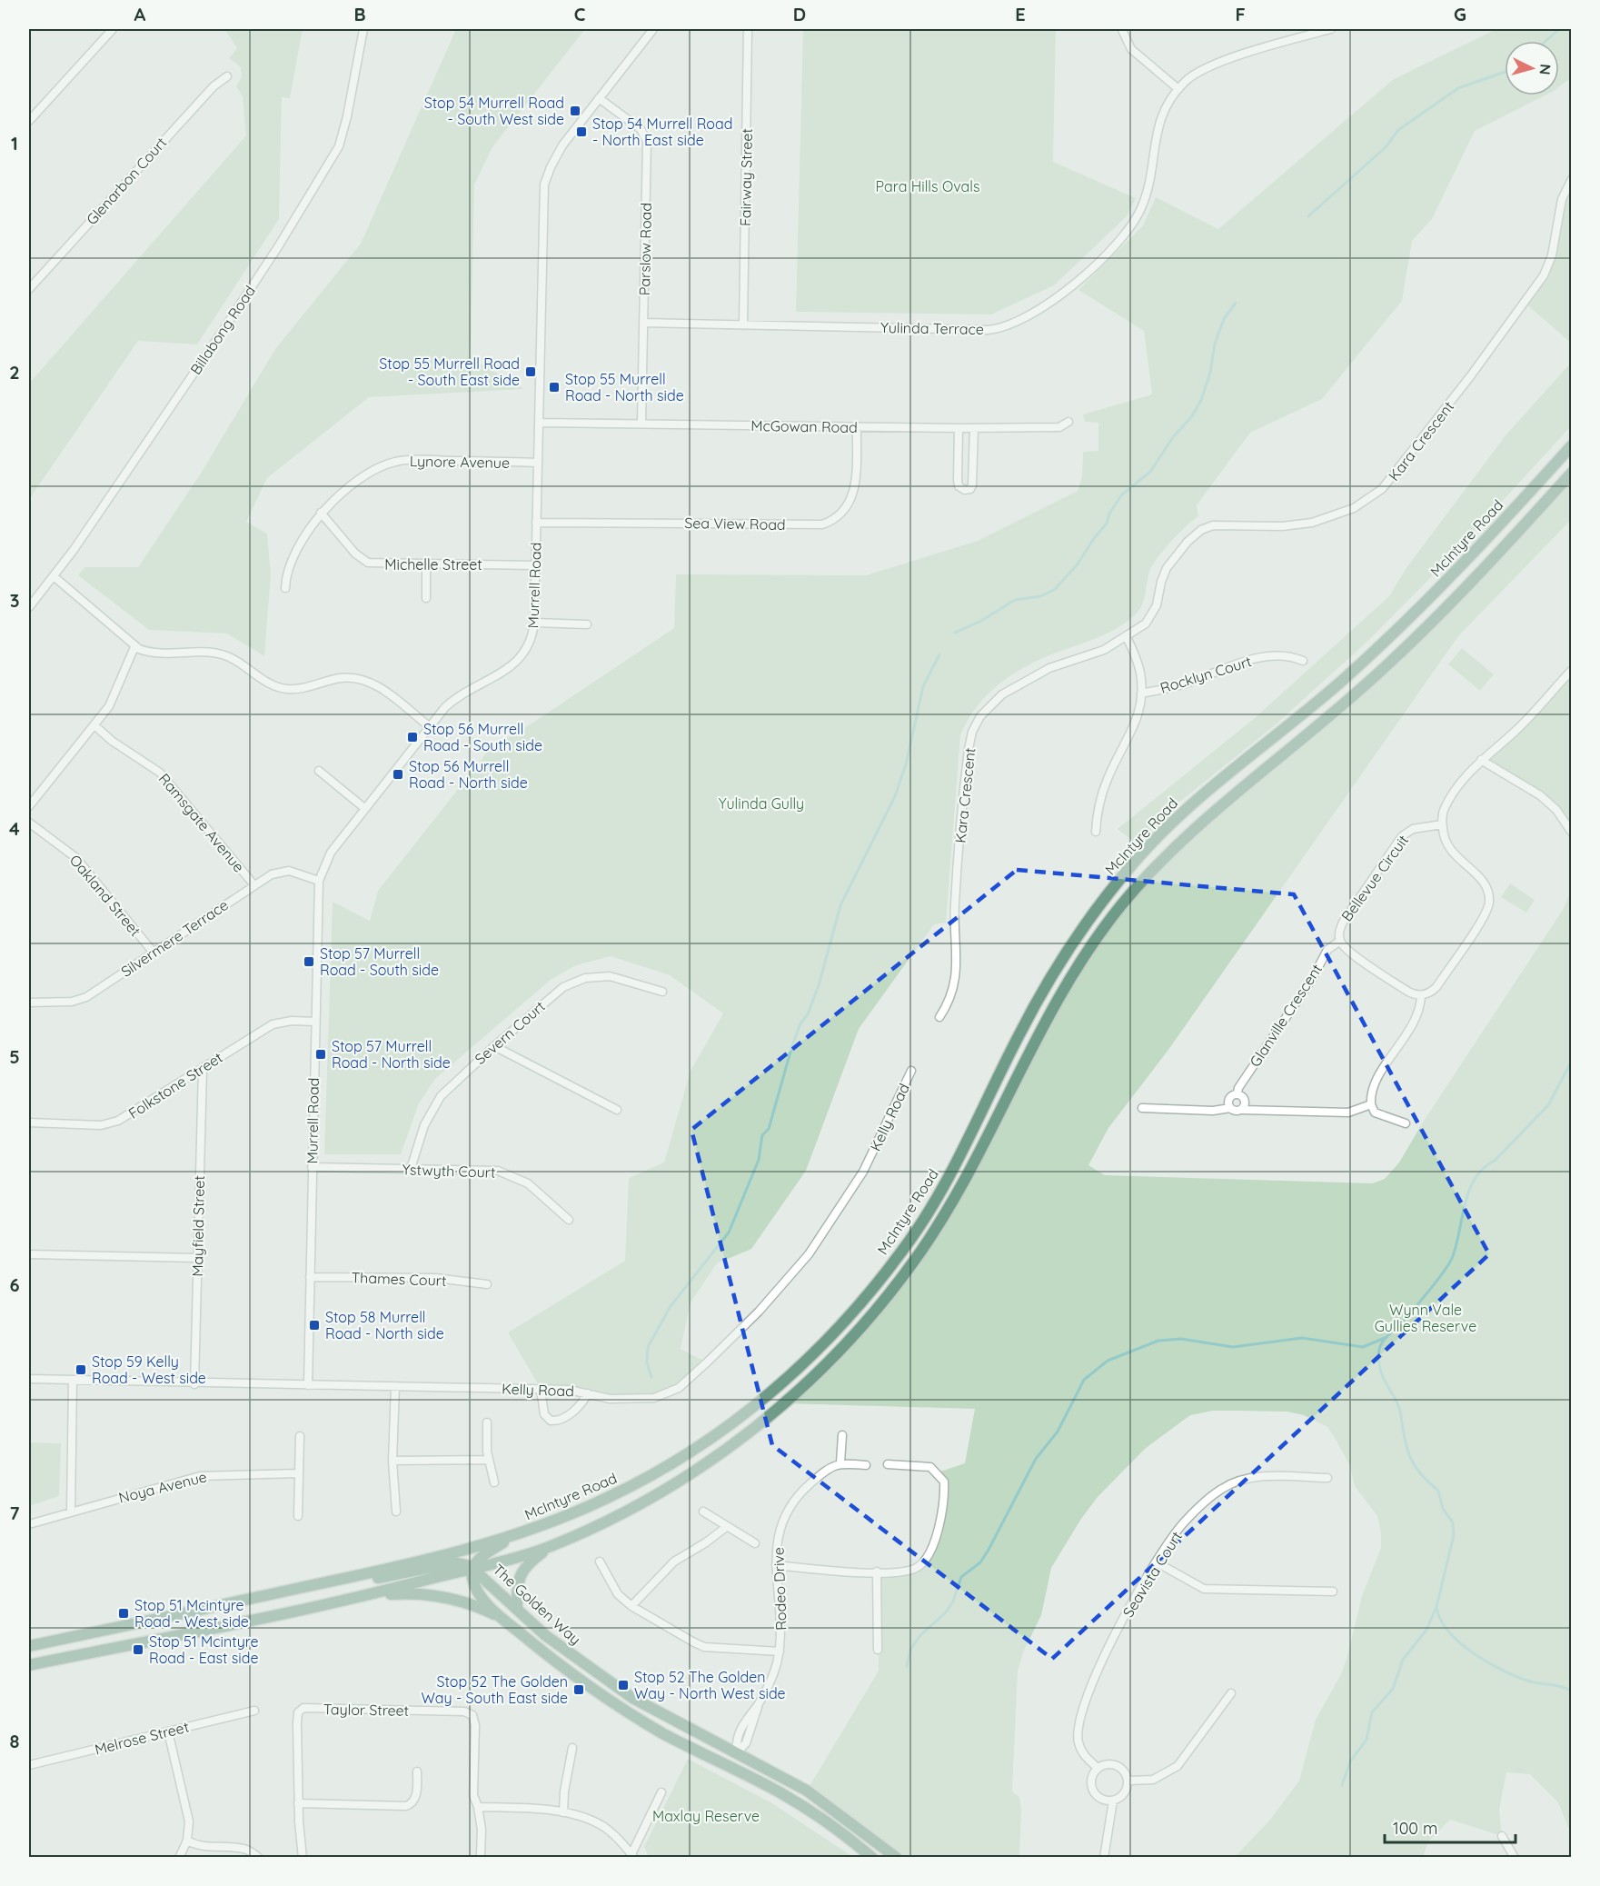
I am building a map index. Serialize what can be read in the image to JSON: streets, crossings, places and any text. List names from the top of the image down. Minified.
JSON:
{"streets":{"main road":["McIntyre Road","The Golden Way"],"street":["Fairway Street","Glenarbon Court","Parslow Road","Yulinda Terrace","Billabong Road","McGowan Road","Kara Crescent","Lynore Avenue","Sea View Road","Michelle Street","Murrell Road","Rocklyn Court","Ramsgate Avenue","Bellevue Circuit","Oakland Street","Silvermere Terrace","Glanville Crescent","Severn Court","Folkstone Street","Kelly Road","Ystwyth Court","Mayfield Street","Thames Court","Noya Avenue","Seavista Court","Rodeo Drive","Taylor Street","Melrose Street"]},"crossings":[["Fairway Street","Yulinda Terrace"],["Parslow Road","Yulinda Terrace"],["Parslow Road","McGowan Road"],["Parslow Road","Murrell Road"],["McGowan Road","Sea View Road"],["McGowan Road","Murrell Road"],["Lynore Avenue","Michelle Street"],["Lynore Avenue","Murrell Road"],["Sea View Road","Murrell Road"],["McIntyre Road","The Golden Way"],["Michelle Street","Murrell Road"],["Murrell Road","Silvermere Terrace"],["Murrell Road","Folkstone Street"],["Murrell Road","Kelly Road"],["Murrell Road","Ystwyth Court"],["Murrell Road","Thames Court"],["Ramsgate Avenue","Silvermere Terrace"],["Bellevue Circuit","Glanville Crescent"],["Oakland Street","Silvermere Terrace"],["Severn Court","Ystwyth Court"],["Folkstone Street","Mayfield Street"],["Kelly Road","Mayfield Street"],["Rodeo Drive","The Golden Way"]],"parks":["Para Hills Ovals","Yulinda Gully","Wynn Vale Gullies Reserve","Maxlay Reserve"],"places":{"transit":["Stop 54 Murrell Road - South West side","Stop 54 Murrell Road - North East side","Stop 55 Murrell Road - South East side","Stop 55 Murrell Road - North side","Stop 56 Murrell Road - South side","Stop 56 Murrell Road - North side","Stop 57 Murrell Road - South side","Stop 57 Murrell Road - North side","Stop 58 Murrell Road - North side","Stop 59 Kelly Road - West side","Stop 51 Mcintyre Road - West side","Stop 51 Mcintyre Road - East side","Stop 52 The Golden Way - North West side","Stop 52 The Golden Way - South East side"]},"scale_bar":"100 m","north":"right","grid":{"columns":["A","B","C","D","E","F","G"],"rows":["1","2","3","4","5","6","7","8"]}}
